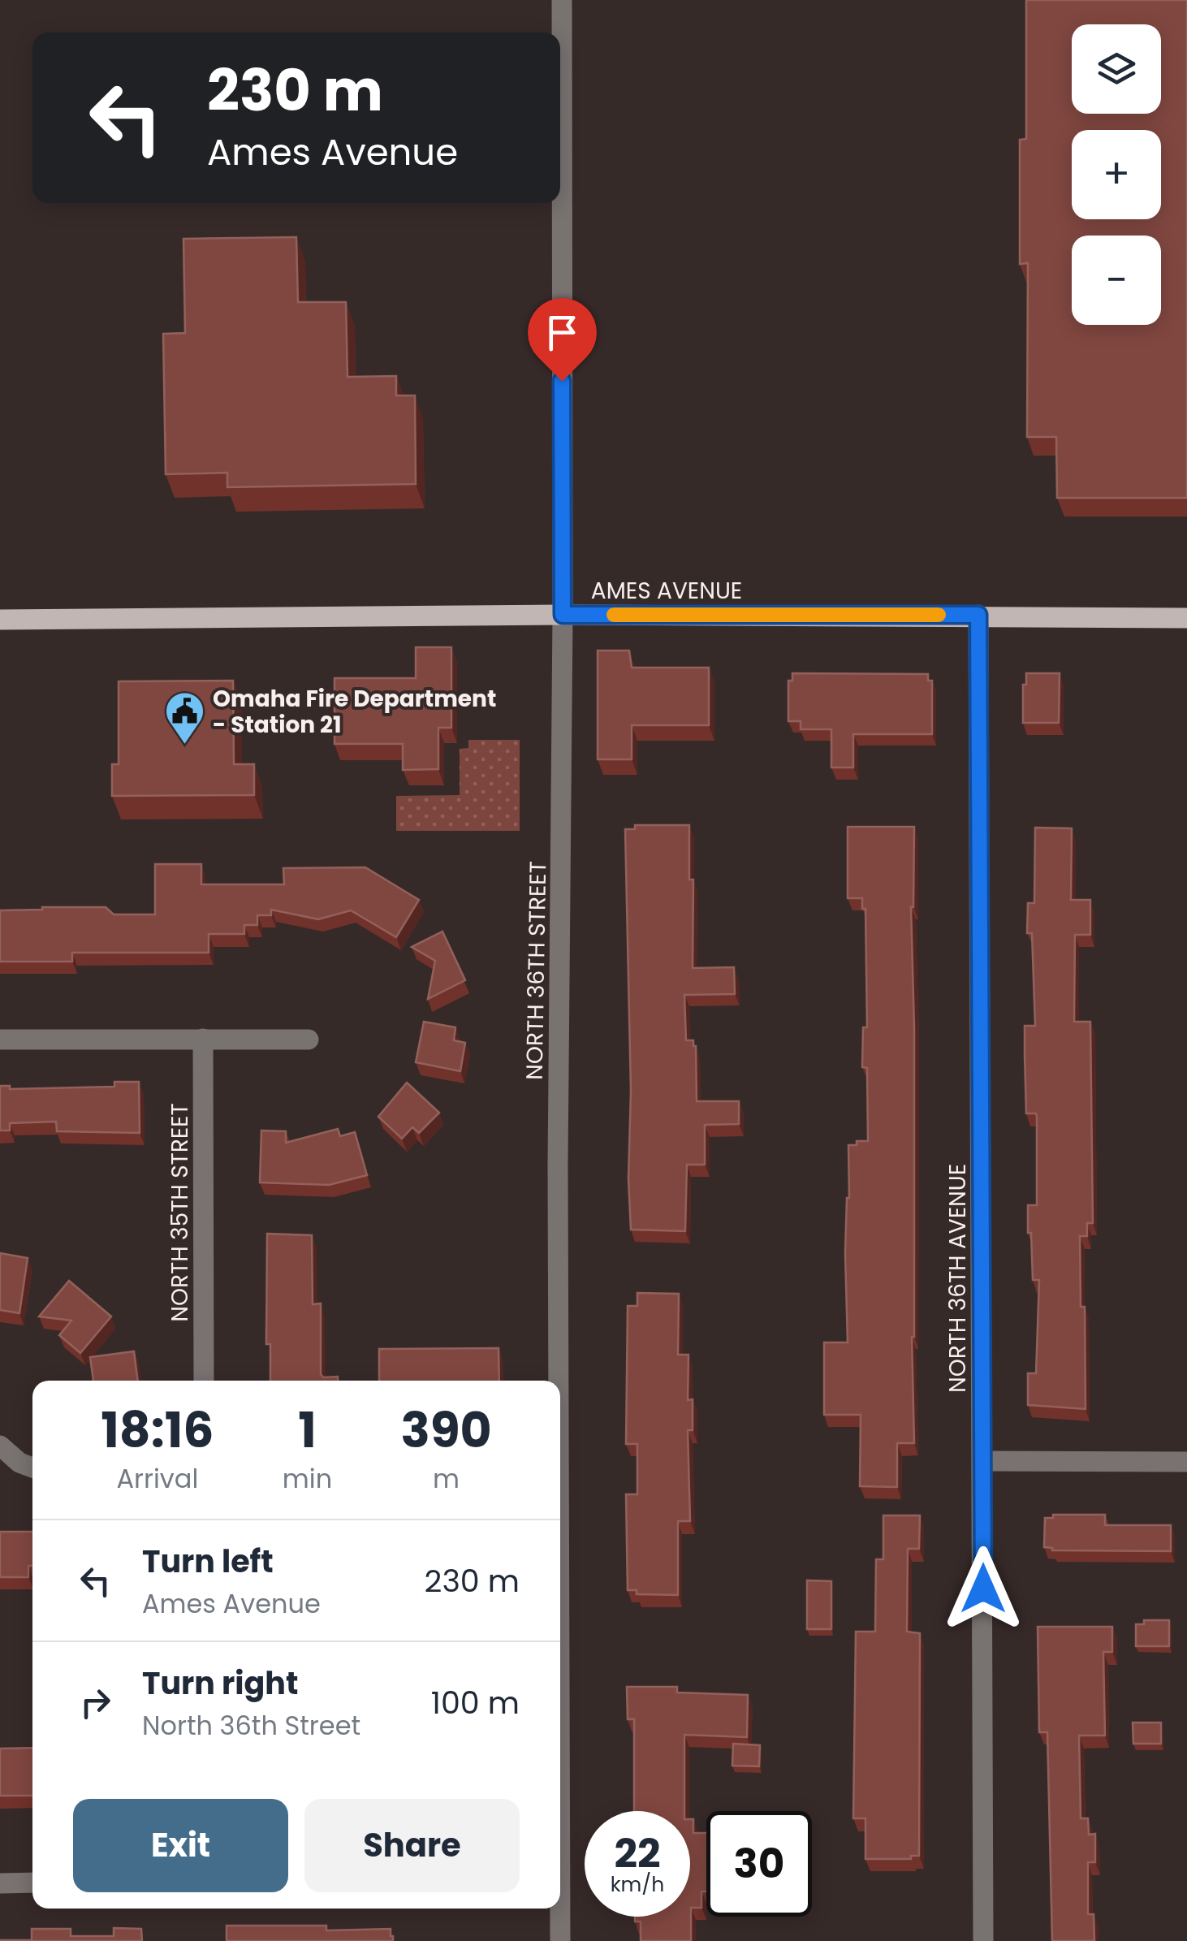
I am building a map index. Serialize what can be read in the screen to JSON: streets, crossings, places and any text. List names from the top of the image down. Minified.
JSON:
{"streets":{"main road":["AMES AVENUE"],"street":["NORTH 36TH STREET","NORTH 35TH STREET","NORTH 36TH AVENUE"]},"crossings":[["AMES AVENUE","NORTH 36TH STREET"],["AMES AVENUE","NORTH 36TH AVENUE"]],"places":{"public building":["Omaha Fire Department - Station 21"]},"page":{"map_buttons":["+","−"],"turn":["230 m","Ames Avenue"],"eta":["18:16","Arrival","1","min","390","m"],"list":[{"name":"Turn left","note":"Ames Avenue","value":"230 m"},{"name":"Turn right","note":"North 36th Street","value":"100 m"}],"buttons":["Exit","Share"],"speed":"22 km/h","limit":"30"}}
